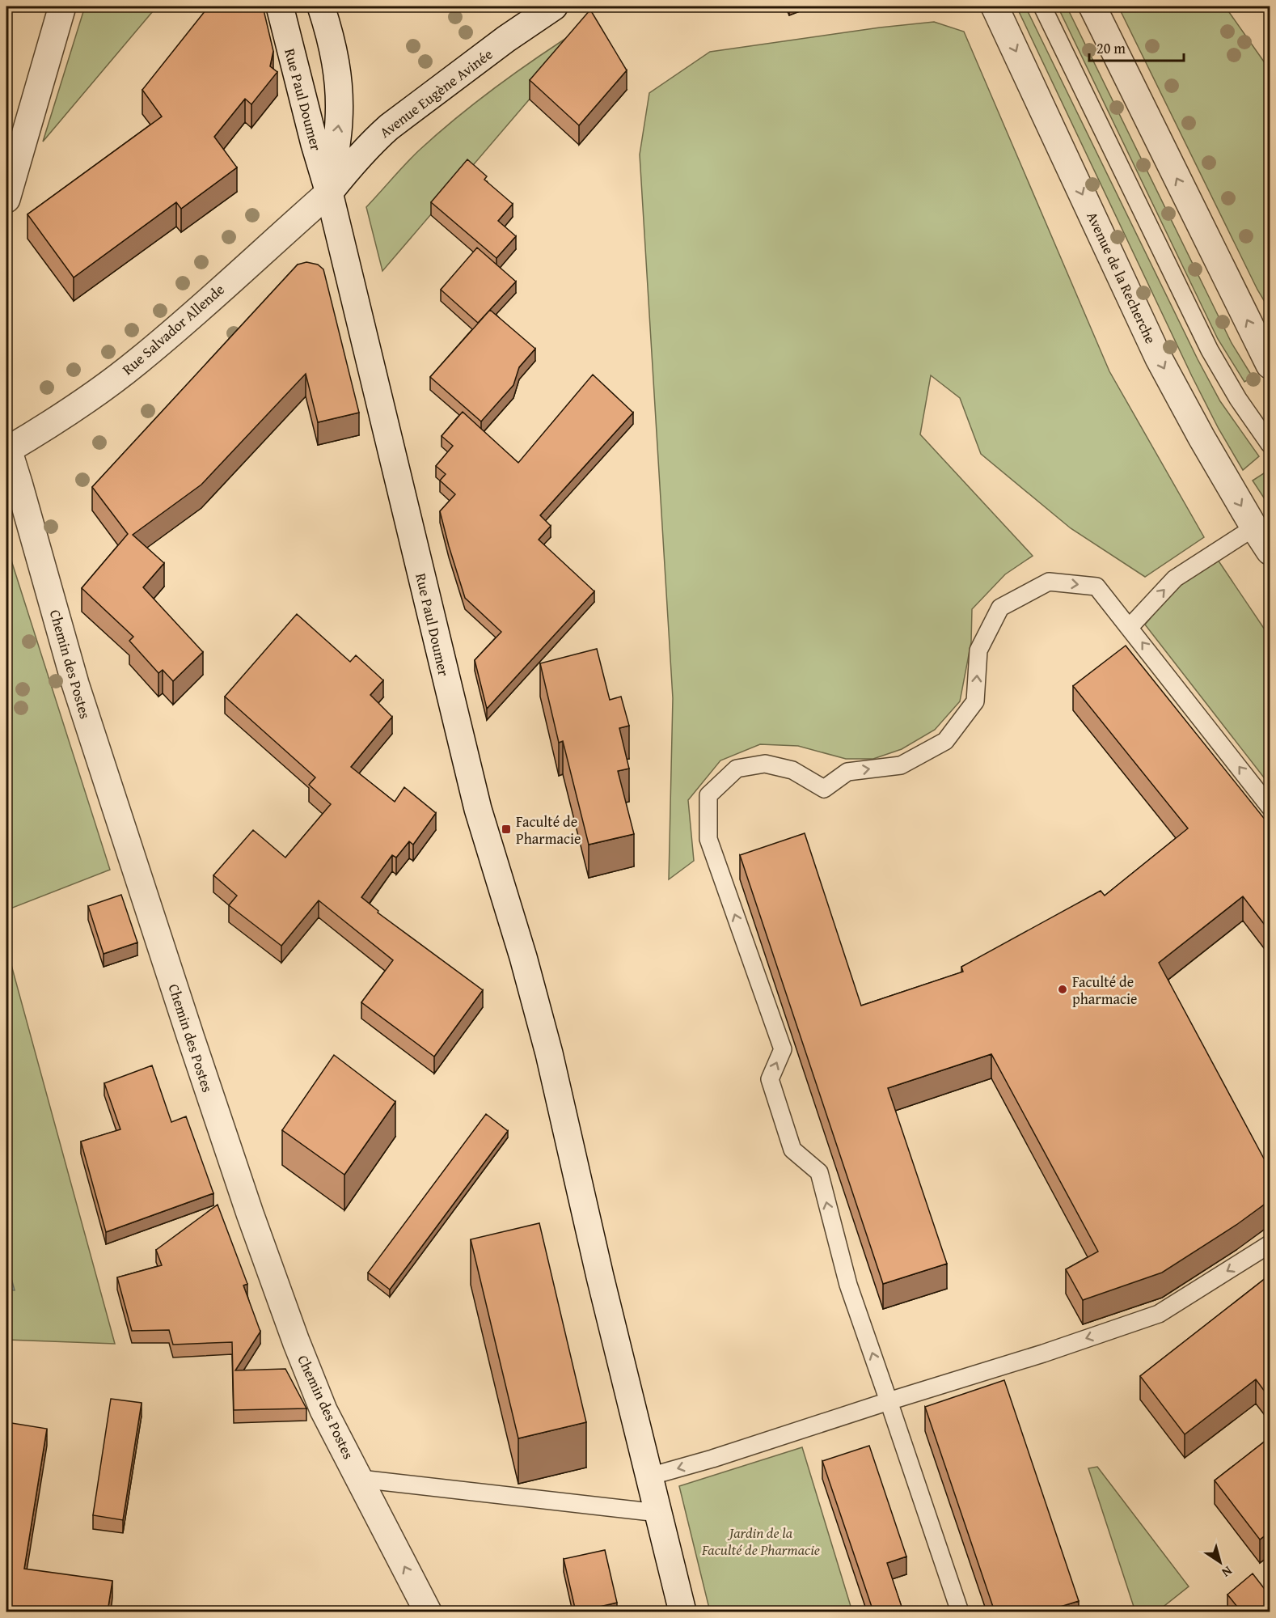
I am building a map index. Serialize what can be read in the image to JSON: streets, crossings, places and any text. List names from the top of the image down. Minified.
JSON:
{"streets":{"street":["Avenue Eugène Avinée","Rue Paul Doumer","Avenue de la Recherche","Rue Salvador Allende","Chemin des Postes"]},"crossings":[["Avenue Eugène Avinée","Rue Paul Doumer"],["Avenue Eugène Avinée","Rue Salvador Allende"],["Rue Paul Doumer","Rue Salvador Allende"],["Rue Salvador Allende","Chemin des Postes"]],"parks":["Jardin de la Faculté de Pharmacie"],"places":{"transit":["Faculté de Pharmacie"],"other":["Faculté de pharmacie"]},"scale_bar":"20 m","north":"bottom right"}
